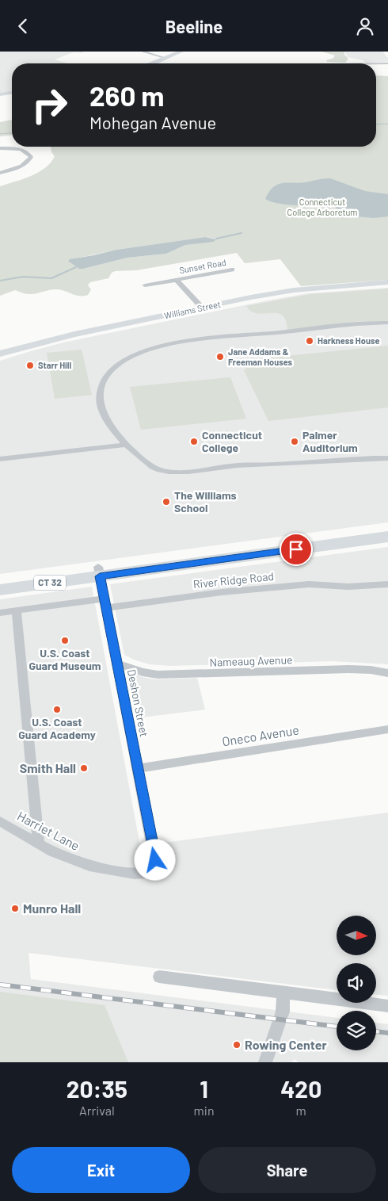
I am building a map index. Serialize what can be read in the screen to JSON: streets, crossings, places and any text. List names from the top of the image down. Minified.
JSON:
{"streets":{"highway":["CT 32"],"street":["Sunset Road","Williams Street","River Ridge Road","Nameaug Avenue","Deshon Street","Oneco Avenue","Harriet Lane"]},"crossings":[["Sunset Road","Williams Street"],["River Ridge Road","Deshon Street"],["CT 32","Deshon Street"],["Nameaug Avenue","Deshon Street"],["Deshon Street","Oneco Avenue"],["Deshon Street","Harriet Lane"]],"parks":["Connecticut College Arboretum"],"places":["Harkness House","Jane Addams & Freeman Houses","Starr Hill","Connecticut College","Palmer Auditorium","The Williams School","U.S. Coast Guard Museum","U.S. Coast Guard Academy","Smith Hall","Munro Hall","Rowing Center"],"north":"right","page":{"header":"Beeline","turn":["260 m","Mohegan Avenue"],"eta":["20:35","Arrival","1","min","420","m"],"buttons":["Exit","Share"]}}
